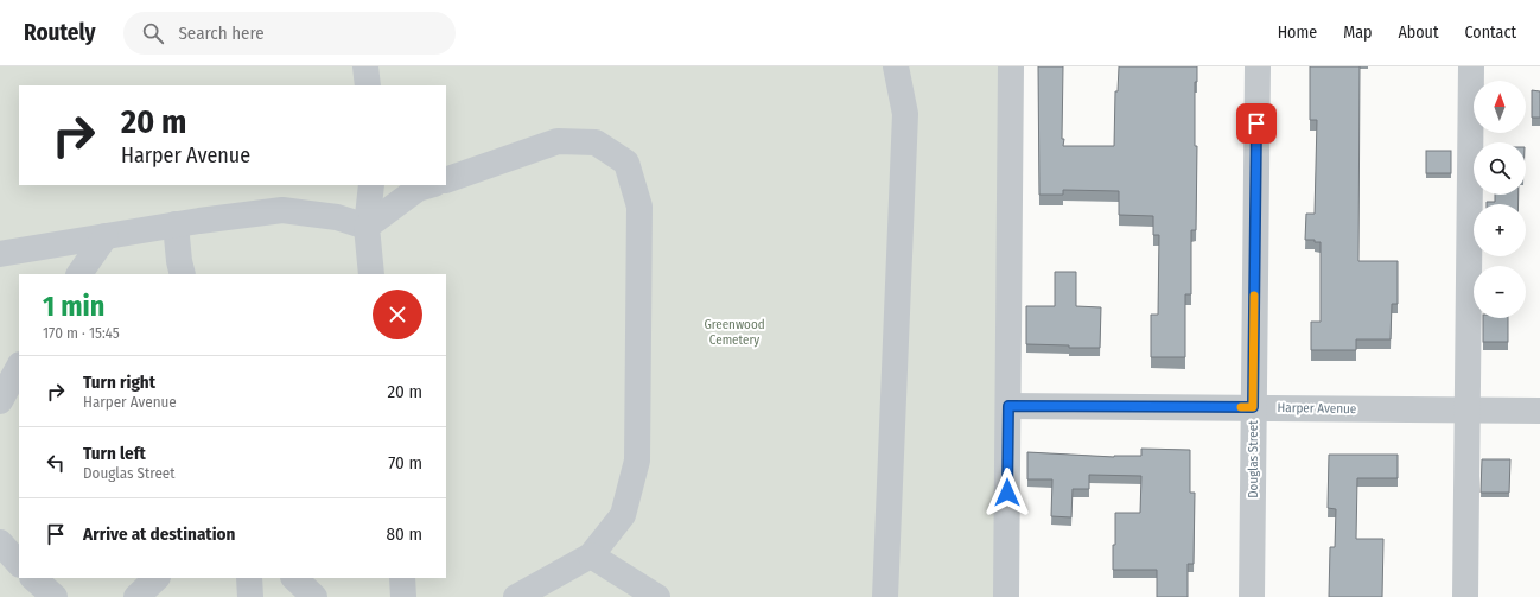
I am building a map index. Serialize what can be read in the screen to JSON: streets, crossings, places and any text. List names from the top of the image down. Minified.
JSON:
{"streets":{"street":["Harper Avenue","Douglas Street"]},"crossings":[["Harper Avenue","Douglas Street"]],"parks":["Greenwood Cemetery"],"north":"top","page":{"header":"Routely","search":"Search here","nav":["Home","Map","About","Contact"],"map_buttons":["+","−"],"turn":["20 m","Harper Avenue"],"heading":["1 min","170 m · 15:45"],"list":[{"name":"Turn right","note":"Harper Avenue","value":"20 m"},{"name":"Turn left","note":"Douglas Street","value":"70 m"},{"name":"Arrive at destination","value":"80 m"}]}}
